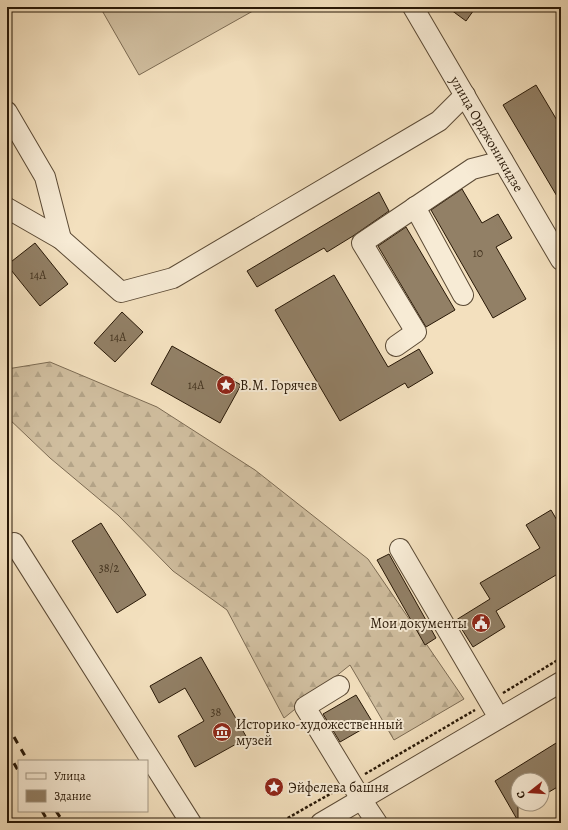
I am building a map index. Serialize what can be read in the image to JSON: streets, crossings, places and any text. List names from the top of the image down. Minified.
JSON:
{"streets":{"street":["улица Орджоникидзе"]},"places":{"place":["В.М. Горячев","Эйфелева башня"],"public building":["Мои документы"],"museum":["Историко-художественный музей"]},"house_numbers":["10","14А","14А","14А","38/2","38"],"legend":["Улица","Здание"],"north":"left"}
